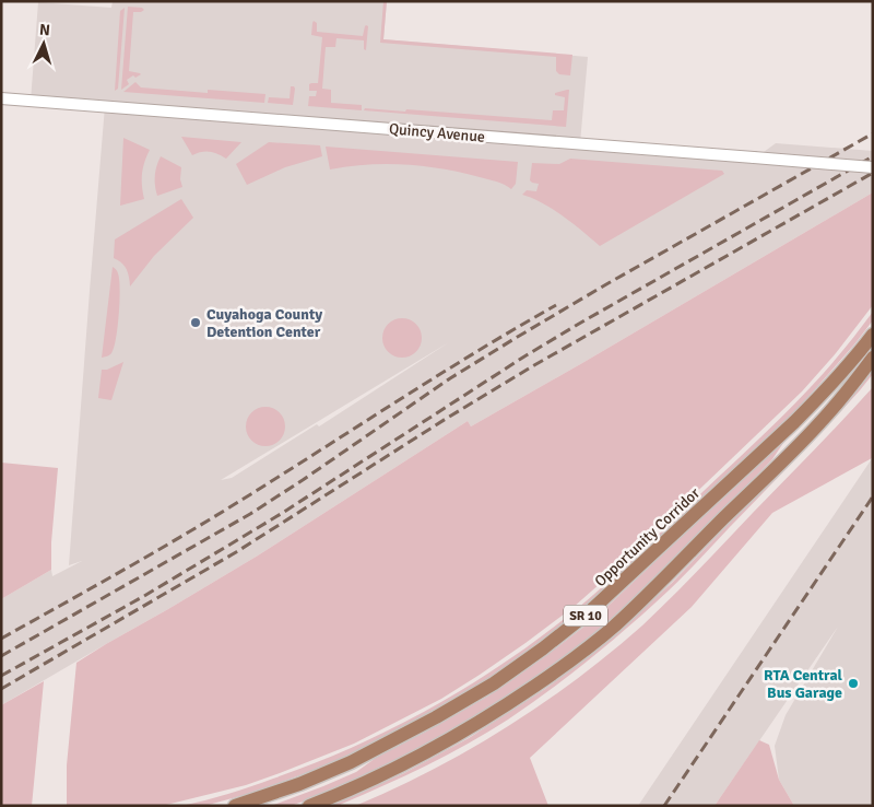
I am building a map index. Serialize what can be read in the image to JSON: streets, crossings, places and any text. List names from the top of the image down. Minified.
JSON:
{"streets":{"main road":["Opportunity Corridor","SR 10"],"street":["Quincy Avenue"]},"places":["Cuyahoga County Detention Center","RTA Central Bus Garage"],"north":"top"}
